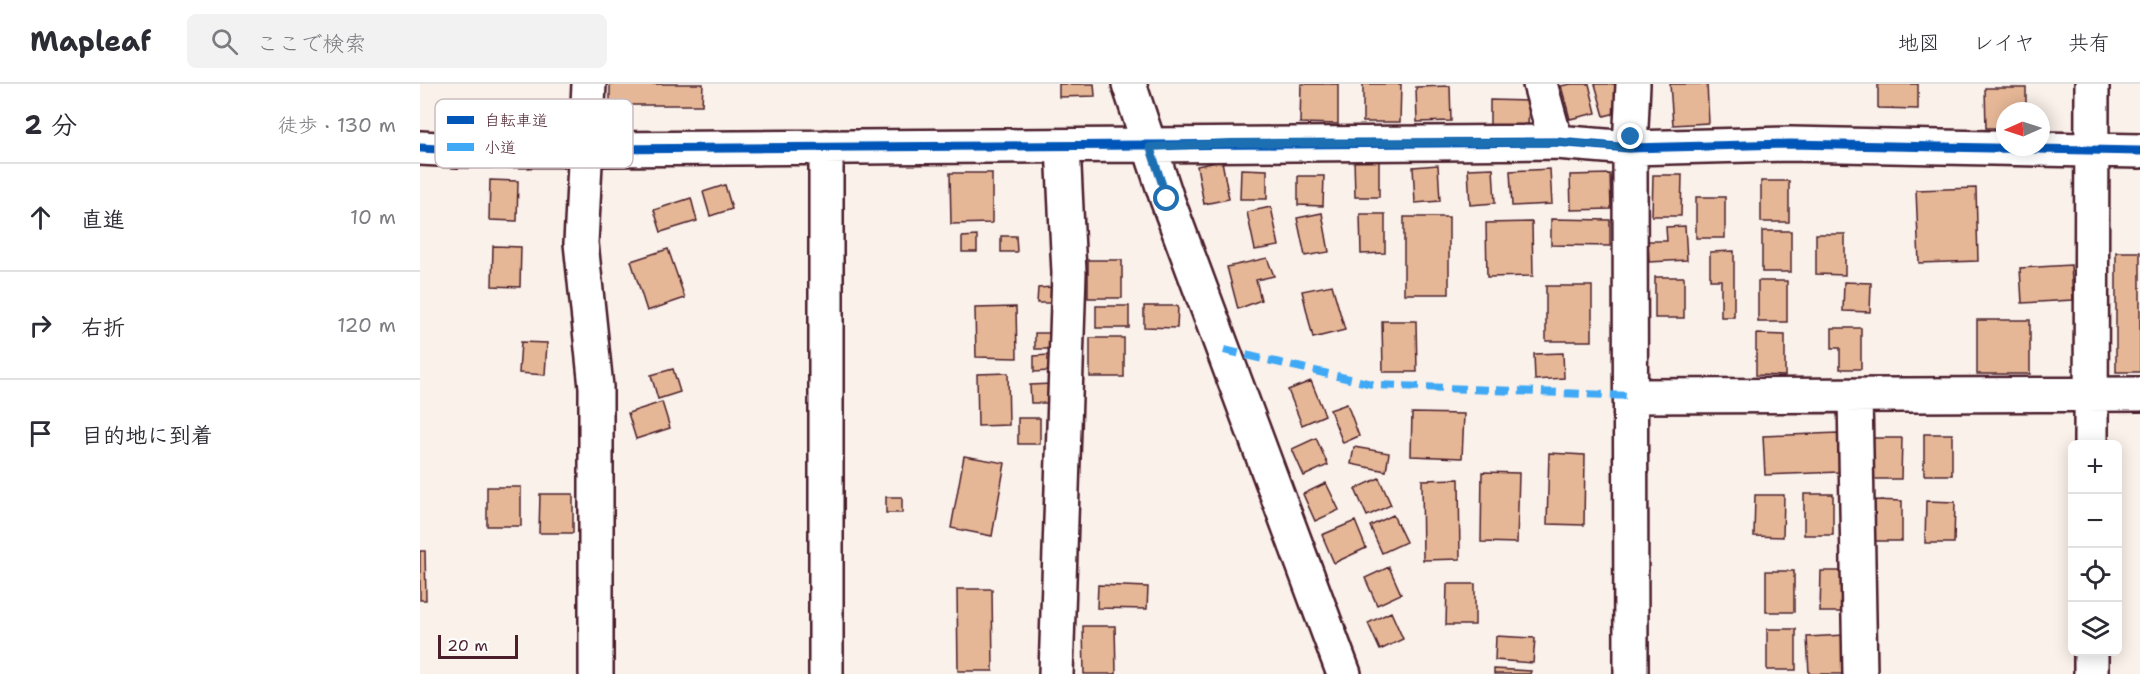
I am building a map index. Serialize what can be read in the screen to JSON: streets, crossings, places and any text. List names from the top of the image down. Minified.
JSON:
{"legend":["自転車道","小道"],"scale_bar":"20 m","north":"left","page":{"header":"Mapleaf","search":"ここで検索","nav":["地図","レイヤ","共有"],"heading":["2 分","徒歩 · 130 m"],"list":[["直進","10 m"],["右折","120 m"],"目的地に到着"],"map_buttons":["+","−"],"scale":"20 m"}}
